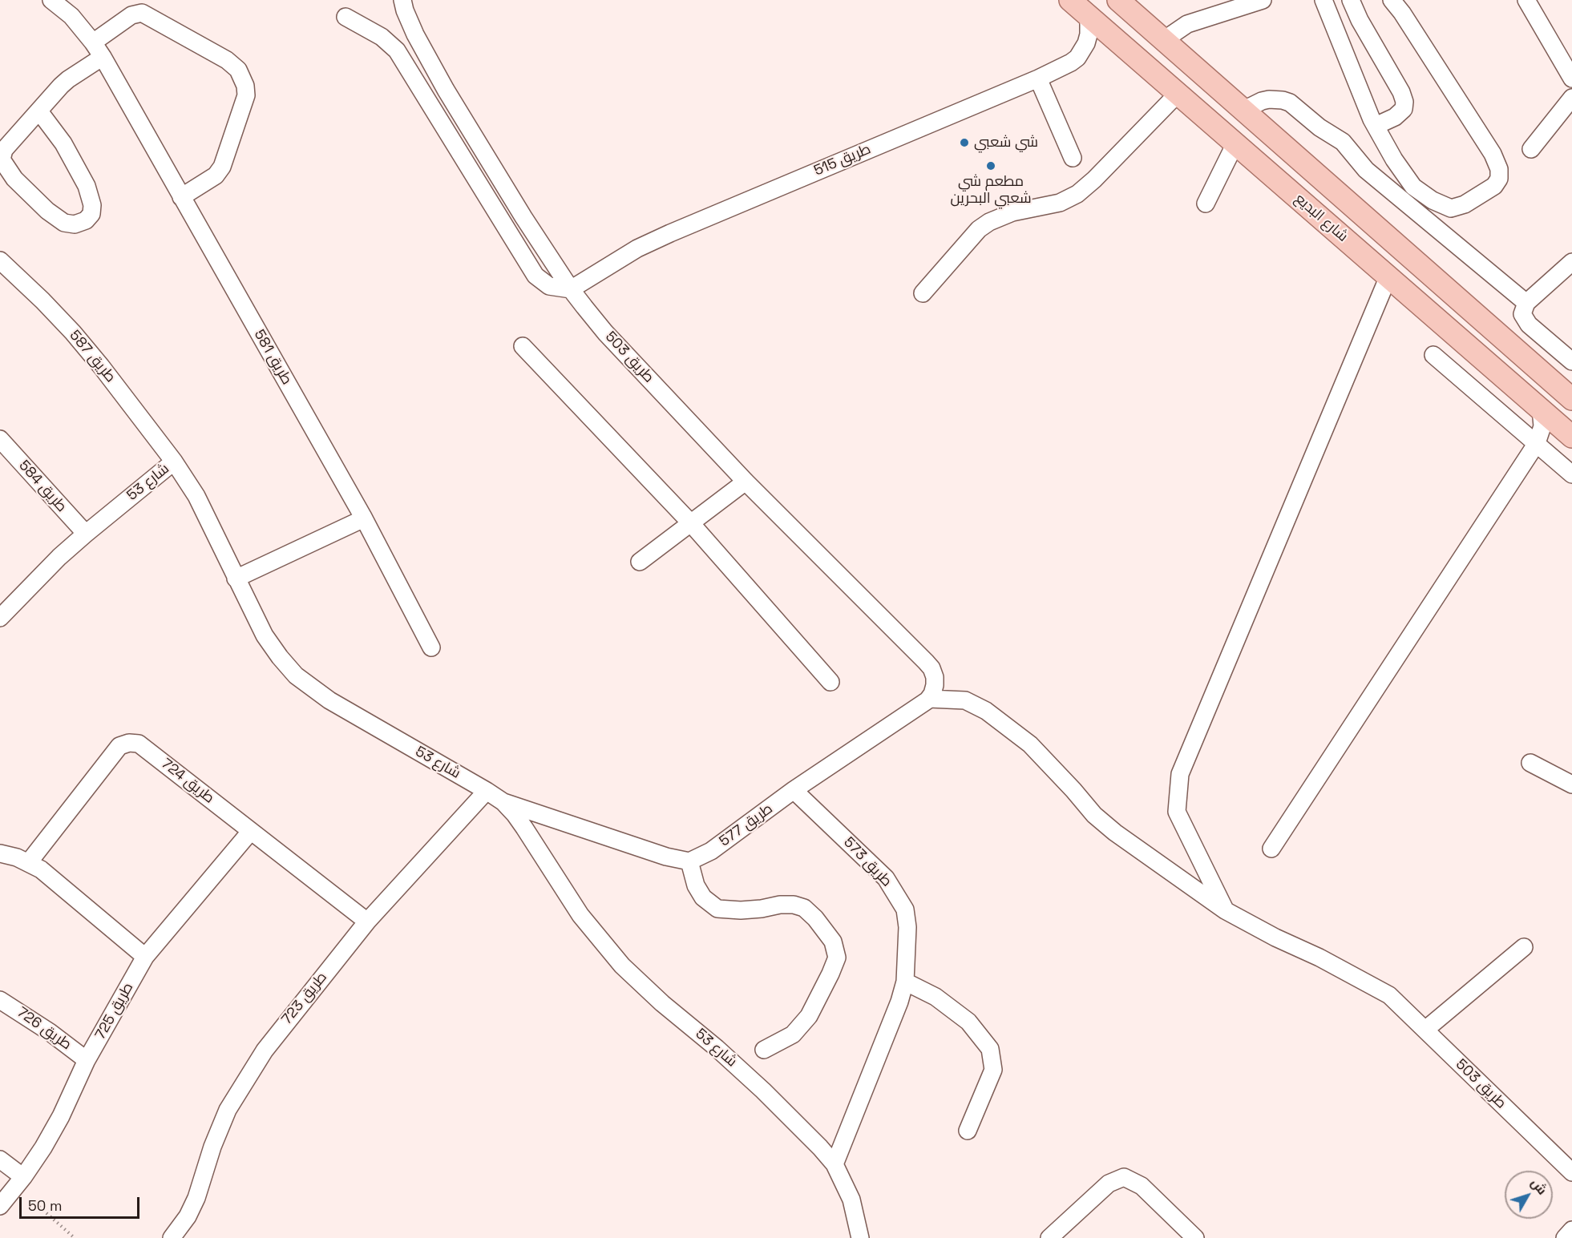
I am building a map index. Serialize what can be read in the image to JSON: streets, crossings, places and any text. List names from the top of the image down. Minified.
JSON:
{"streets":{"main road":["شارع البديع"],"street":["طريق 515","طريق 587","طريق 581","طريق 503","شارع 53","طريق 584","طريق 724","طريق 577","طريق 573","طريق 723","طريق 725","طريق 726"]},"crossings":[["طريق 515","شارع البديع"],["طريق 515","طريق 503"],["طريق 587","شارع 53"],["طريق 503","طريق 577"],["شارع 53","طريق 584"],["شارع 53","طريق 573"],["شارع 53","طريق 723"],["طريق 724","طريق 723"],["طريق 724","طريق 725"],["طريق 577","طريق 573"],["طريق 725","طريق 726"]],"places":["شي شعبي","مطعم شي شعبي البحرين"],"scale_bar":"50 m","north":"top right"}
